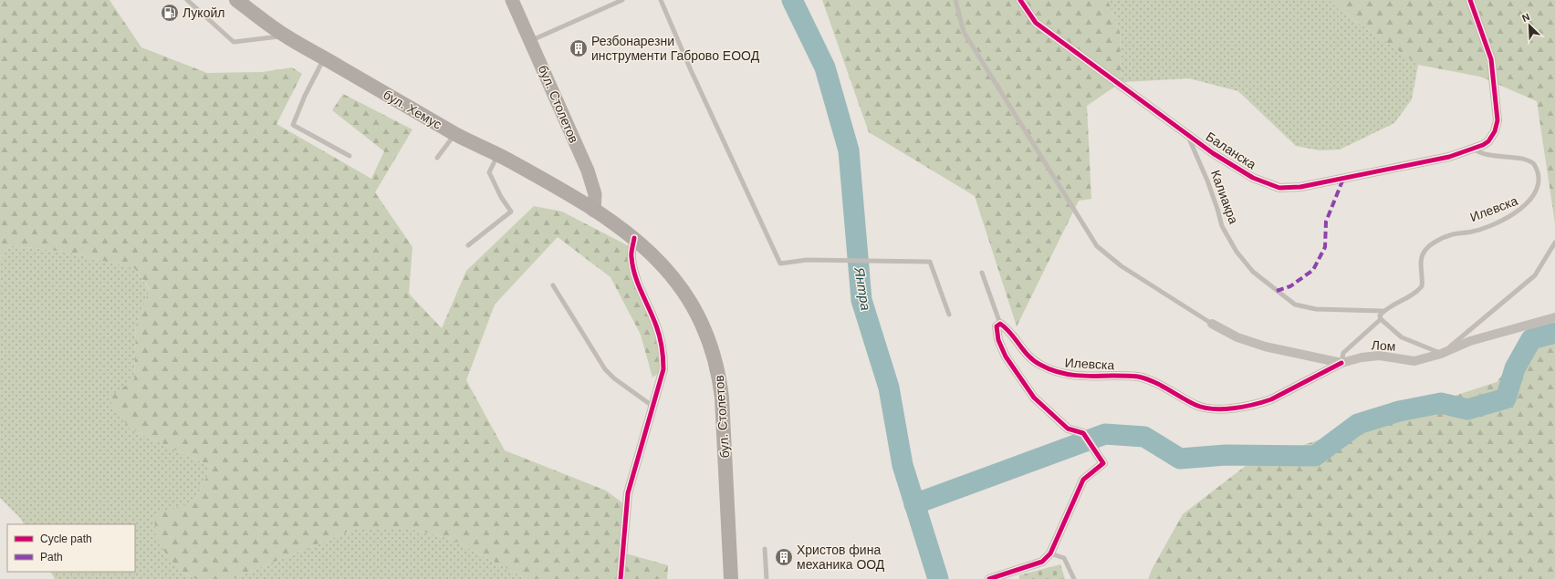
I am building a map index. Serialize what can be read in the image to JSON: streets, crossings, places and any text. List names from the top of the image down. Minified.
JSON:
{"streets":{"main road":["бул. Столетов","бул. Хемус"],"street":["Баланска","Илевска","Лом"],"lane":["Калиакра"]},"crossings":[["бул. Столетов","бул. Хемус"],["Баланска","Калиакра"],["Калиакра","Илевска"],["Илевска","Лом"]],"water":["Янтра"],"places":{"fuel station":["Лукойл"],"building":["Резбонарезни инструменти Габрово ЕООД","Христов фина механика ООД"]},"legend":["Cycle path","Path"],"north":"top left"}
